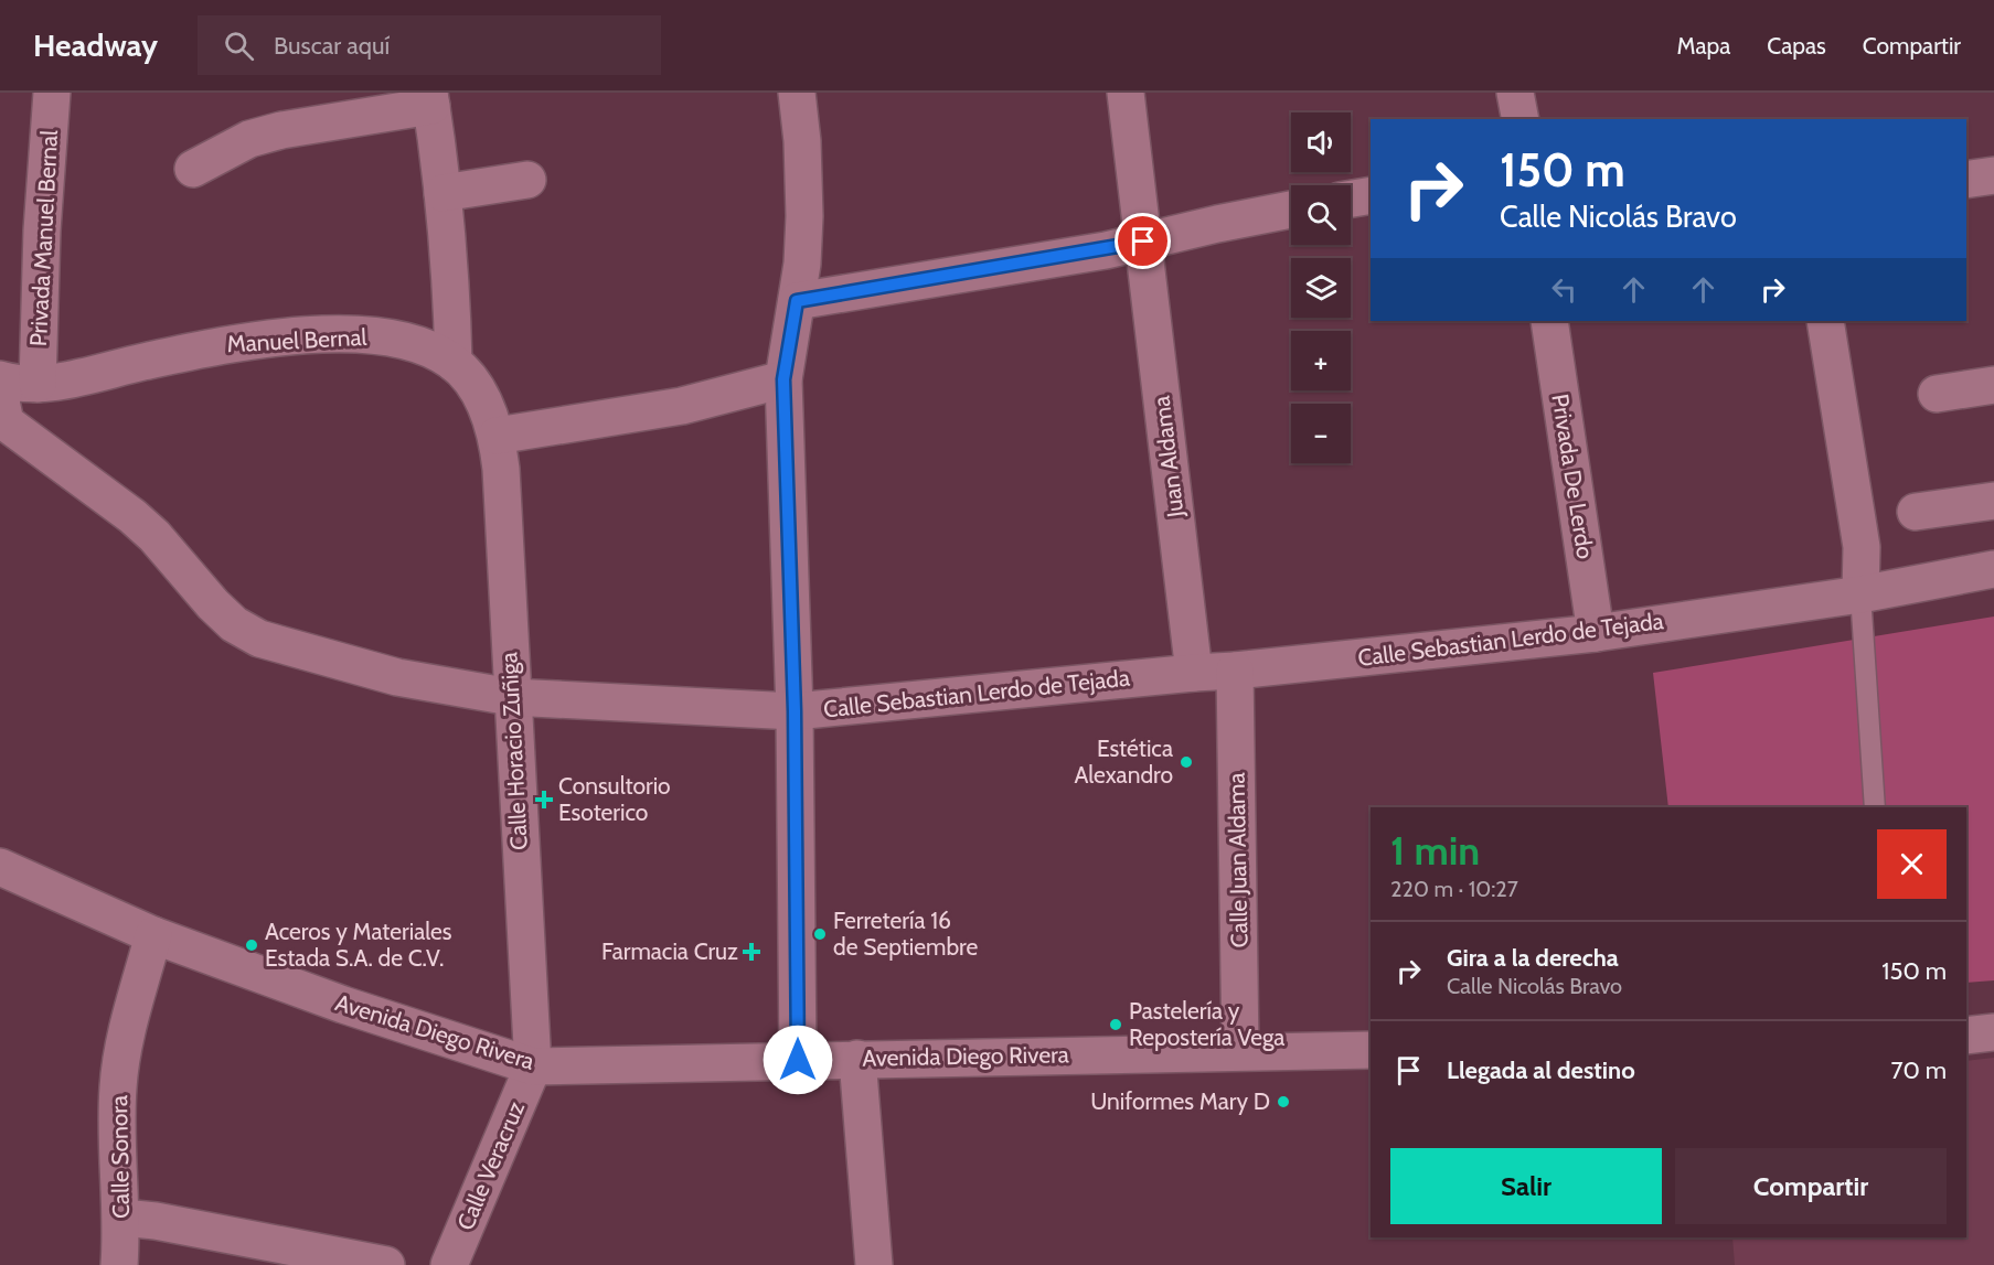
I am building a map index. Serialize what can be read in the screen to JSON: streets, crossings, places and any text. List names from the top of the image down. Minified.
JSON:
{"streets":{"street":["Privada Manuel Bernal","Manuel Bernal","Juan Aldama","Privada De Lerdo","Calle Sebastian Lerdo de Tejada","Calle Horacio Zuñiga","Calle Juan Aldama","Avenida Diego Rivera","Calle Sonora","Calle Veracruz"]},"crossings":[["Privada Manuel Bernal","Manuel Bernal"],["Privada Manuel Bernal","Calle Sebastian Lerdo de Tejada"],["Manuel Bernal","Calle Sebastian Lerdo de Tejada"],["Manuel Bernal","Calle Horacio Zuñiga"],["Juan Aldama","Calle Sebastian Lerdo de Tejada"],["Privada De Lerdo","Calle Sebastian Lerdo de Tejada"],["Calle Sebastian Lerdo de Tejada","Calle Horacio Zuñiga"],["Calle Sebastian Lerdo de Tejada","Calle Juan Aldama"],["Calle Horacio Zuñiga","Avenida Diego Rivera"],["Calle Horacio Zuñiga","Calle Veracruz"],["Calle Juan Aldama","Avenida Diego Rivera"],["Avenida Diego Rivera","Calle Sonora"],["Avenida Diego Rivera","Calle Veracruz"]],"places":{"other":["Estética Alexandro","Ferretería 16 de Septiembre","Aceros y Materiales Estada S.A. de C.V.","Pastelería y Repostería Vega","Uniformes Mary D"],"health":["Consultorio Esoterico","Farmacia Cruz"]},"page":{"header":"Headway","search":"Buscar aquí","nav":["Mapa","Capas","Compartir"],"map_buttons":["+","−"],"turn":["150 m","Calle Nicolás Bravo"],"heading":["1 min","220 m · 10:27"],"list":[{"name":"Gira a la derecha","note":"Calle Nicolás Bravo","value":"150 m"},{"name":"Llegada al destino","value":"70 m"}],"buttons":["Salir","Compartir"]}}
